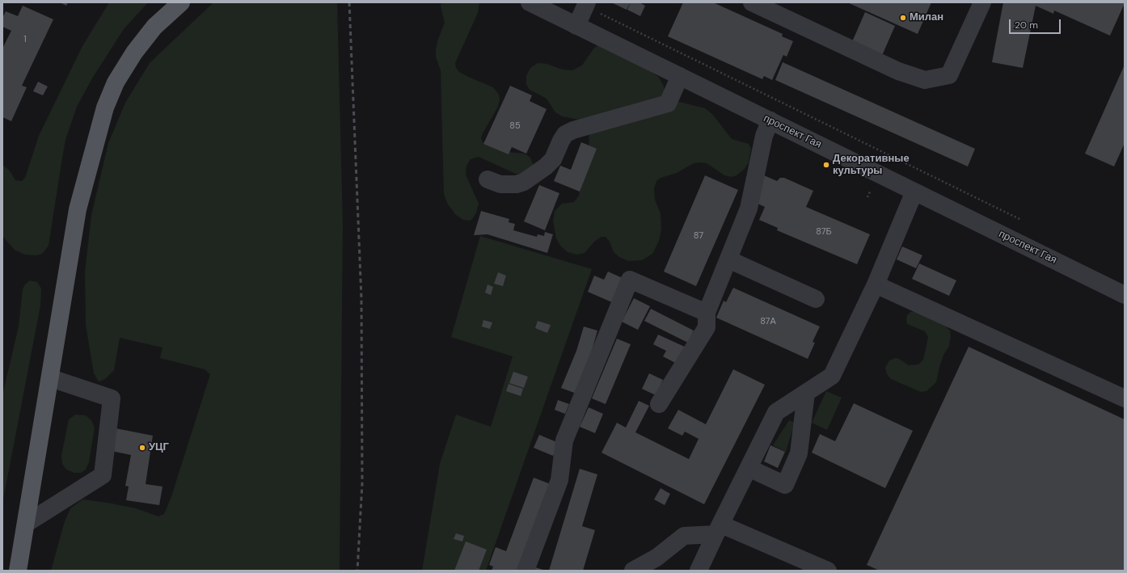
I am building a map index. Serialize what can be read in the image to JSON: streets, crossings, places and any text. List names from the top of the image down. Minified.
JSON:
{"streets":{"street":["проспект Гая"]},"places":["Милан","Декоративные культуры","УЦГ"],"house_numbers":["1","85","87Б","87","87А"],"scale_bar":"20 m"}
